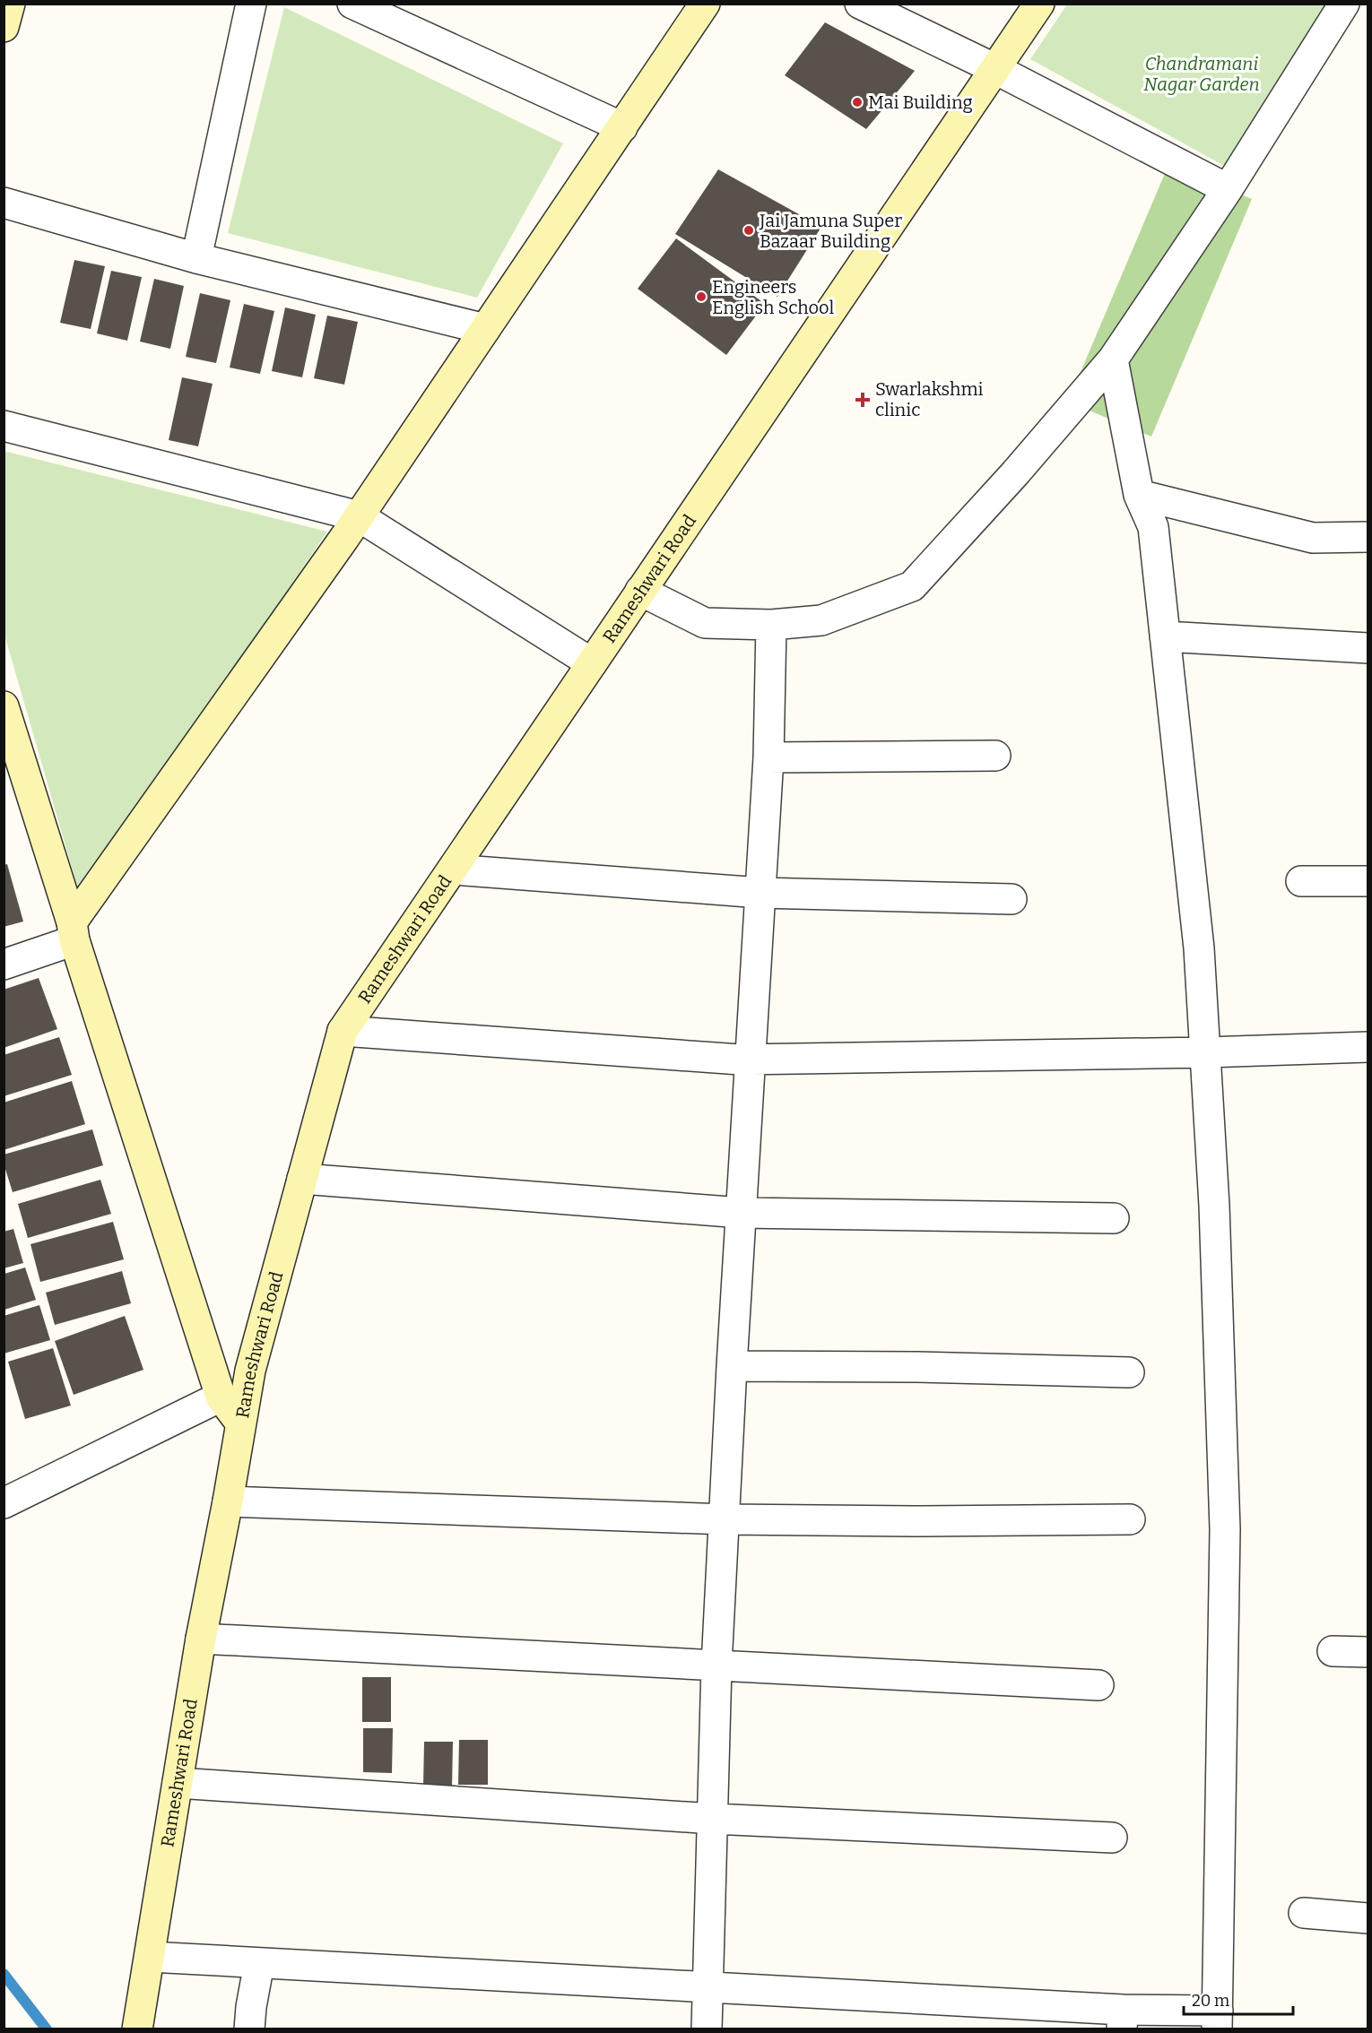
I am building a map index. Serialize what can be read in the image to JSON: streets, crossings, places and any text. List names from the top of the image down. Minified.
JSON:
{"streets":{"main road":["Rameshwari Road"]},"parks":["Chandramani Nagar Garden"],"places":{"other":["Mai Building","Jai Jamuna Super Bazaar Building","Engineers English School"],"health":["Swarlakshmi clinic"]},"scale_bar":"20 m"}
